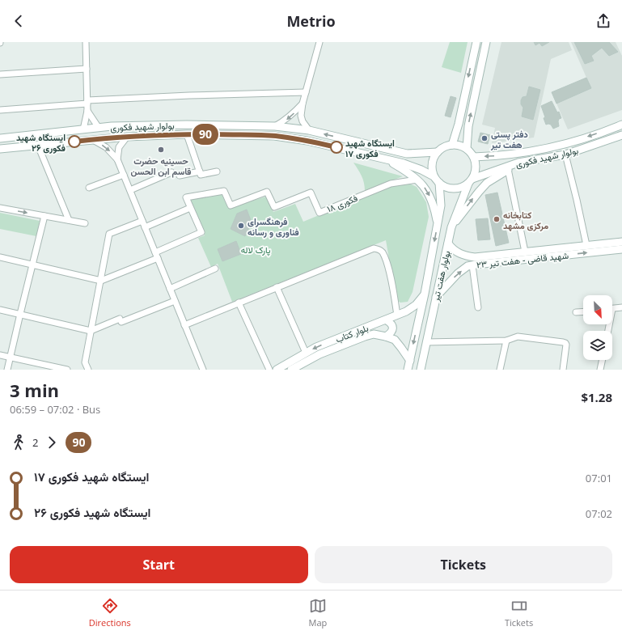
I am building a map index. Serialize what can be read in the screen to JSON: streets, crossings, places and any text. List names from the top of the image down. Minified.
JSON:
{"streets":{"main road":["بولوار شهید فکوری","شهید قاضی - هفت تیر ۲۳","بولوار هفت تیر","بلوار کتاب"],"street":["فکوری ١٨"]},"crossings":[["بولوار شهید فکوری","بولوار هفت تیر"],["شهید قاضی - هفت تیر ۲۳","بولوار هفت تیر"],["بولوار هفت تیر","بلوار کتاب"]],"parks":["پارک لاله"],"places":["دفتر پستی هفت تیر","ایستگاه شهید فکوری ۲۶","ایستگاه شهید فکوری ۱۷","حسینیه حضرت قاسم ابن الحسن","کتابخانه مرکزی مشهد","فرهنگسرای فناوری و رسانه"],"lines":["bus line 90"],"north":"bottom right","page":{"header":"Metrio","on_map":"90","heading":["3 min","06:59 – 07:02 · Bus","$1.28"],"legs":["2","90"],"list":[{"name":"ایستگاه شهید فکوری ۱۷","value":"07:01"},{"name":"ایستگاه شهید فکوری ۲۶","value":"07:02"}],"buttons":["Start","Tickets"],"tabs":["Directions","Map","Tickets"]}}
